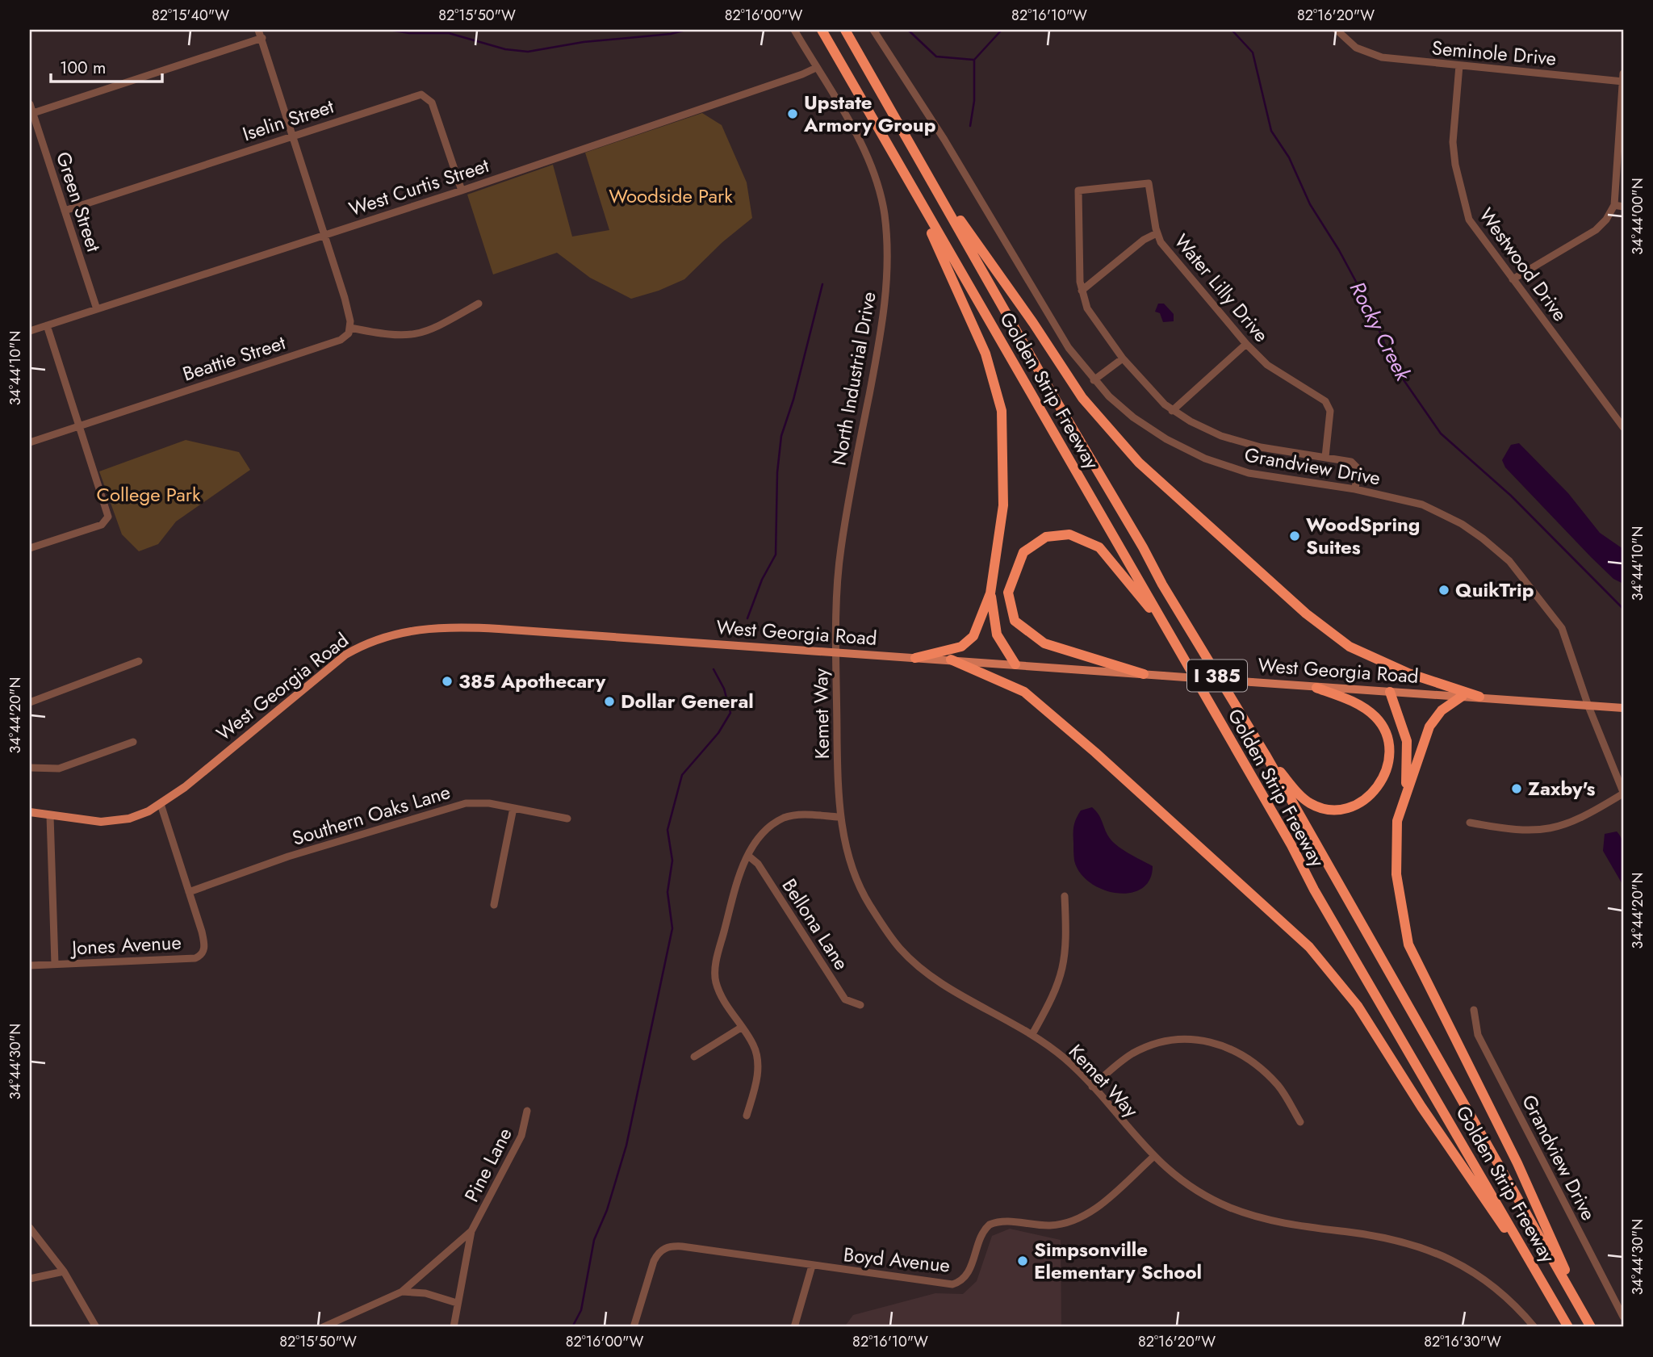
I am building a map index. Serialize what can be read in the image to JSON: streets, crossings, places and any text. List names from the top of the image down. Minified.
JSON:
{"streets":{"highway":["Golden Strip Freeway","I 385"],"main road":["West Georgia Road"],"street":["Seminole Drive","Iselin Street","West Curtis Street","Green Street","Westwood Drive","Water Lilly Drive","Beattie Street","North Industrial Drive","Grandview Drive","Kemet Way","Southern Oaks Lane","Bellona Lane","Jones Avenue","Pine Lane","Boyd Avenue"]},"crossings":[["Seminole Drive","Westwood Drive"],["Iselin Street","West Curtis Street"],["Iselin Street","Green Street"],["West Curtis Street","Green Street"],["West Curtis Street","North Industrial Drive"],["Water Lilly Drive","Grandview Drive"],["North Industrial Drive","West Georgia Road"],["North Industrial Drive","Kemet Way"],["Grandview Drive","West Georgia Road"],["West Georgia Road","Kemet Way"],["West Georgia Road","Jones Avenue"],["Kemet Way","Boyd Avenue"],["Southern Oaks Lane","Jones Avenue"]],"water":["Rocky Creek"],"parks":["Woodside Park","College Park"],"places":["Upstate Armory Group","WoodSpring Suites","QuikTrip","385 Apothecary","Dollar General","Zaxby's","Simpsonville Elementary School"],"scale_bar":"100 m","coordinates":["82°15'40\"W","82°15'50\"W","82°16'00\"W","82°16'10\"W","82°16'20\"W","34°44'00\"N","34°44'10\"N","34°44'20\"N","34°44'30\"N","82°16'30\"W"]}
